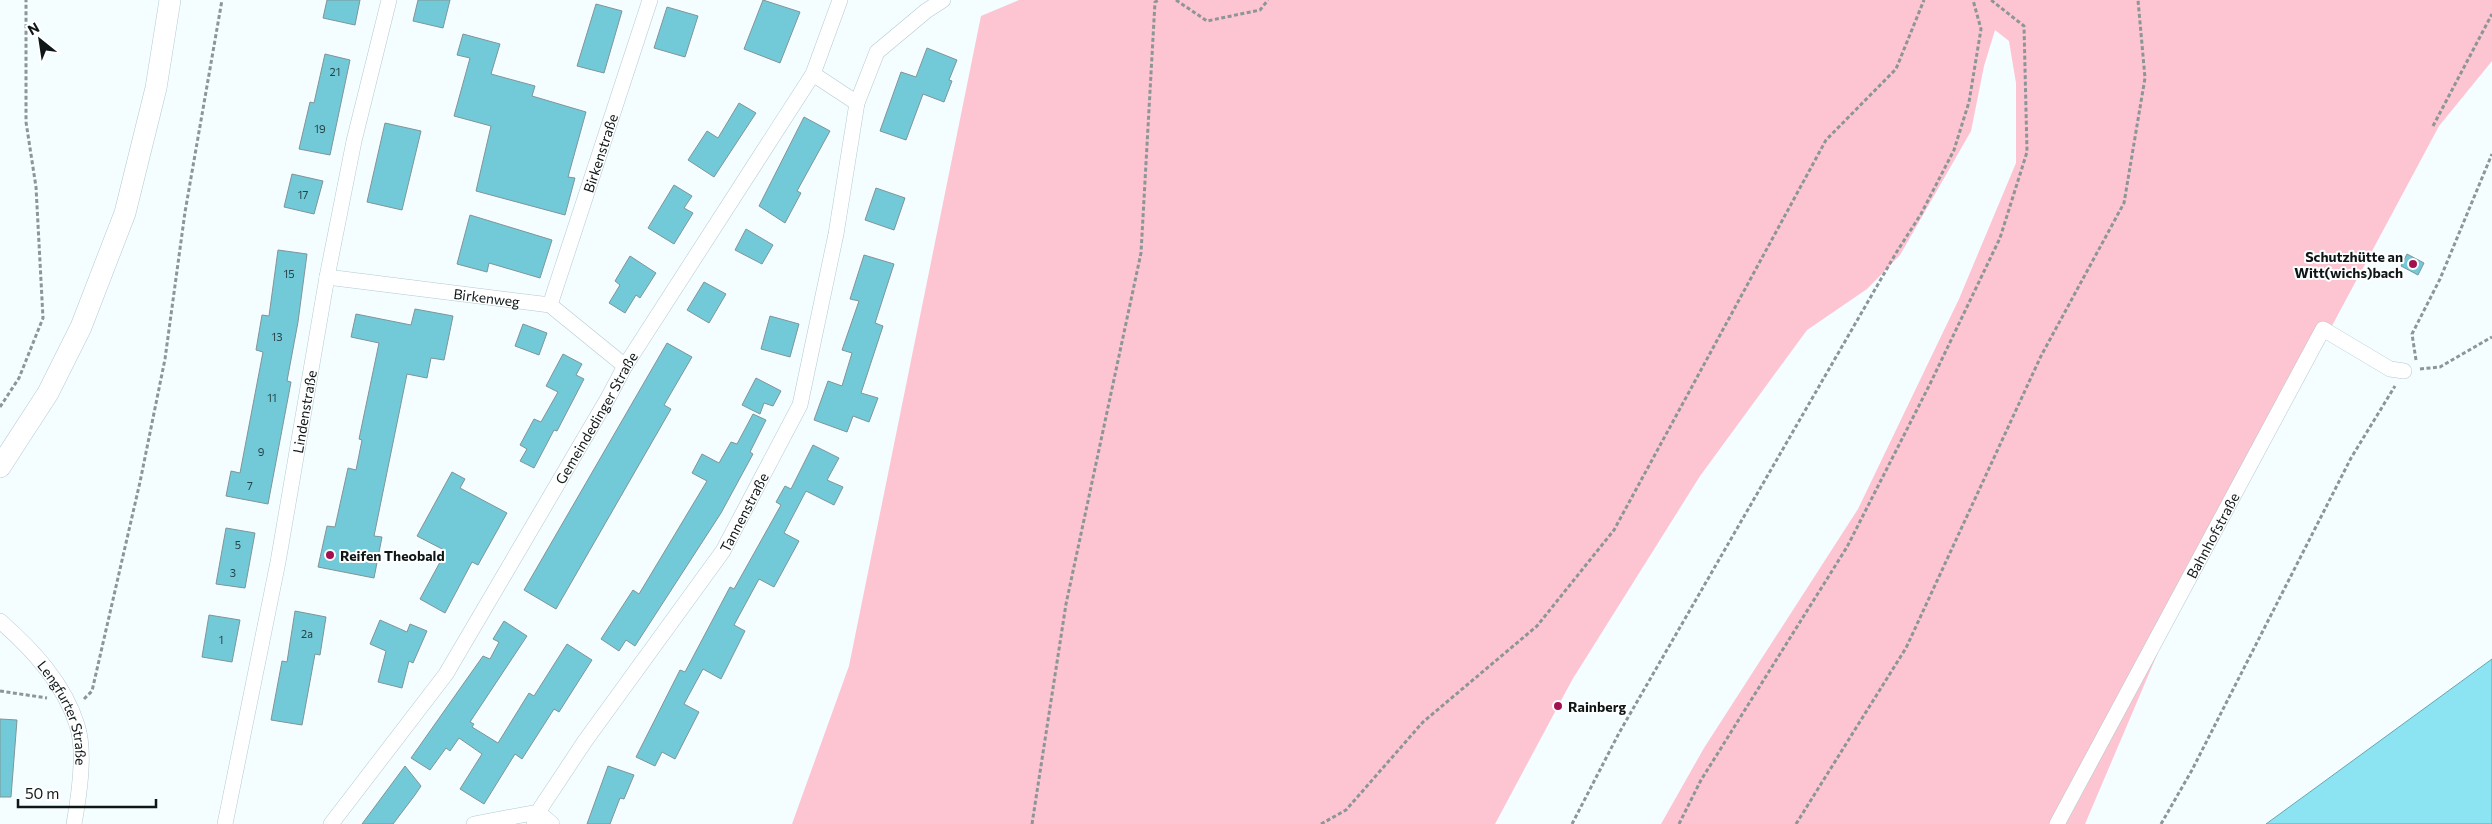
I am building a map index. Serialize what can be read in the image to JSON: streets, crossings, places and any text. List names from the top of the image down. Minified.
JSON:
{"streets":{"street":["Birkenstraße","Birkenweg","Lindenstraße","Gemeindedinger Straße","Tannenstraße","Bahnhofstraße","Lengfurter Straße"]},"crossings":[["Birkenstraße","Birkenweg"],["Birkenweg","Lindenstraße"]],"places":["Schutzhütte an Witt(wichs)bach","Reifen Theobald","Rainberg"],"house_numbers":["21","19","17","15","13","11","9","7","5","3","2a","1"],"scale_bar":"50 m","north":"top left"}
